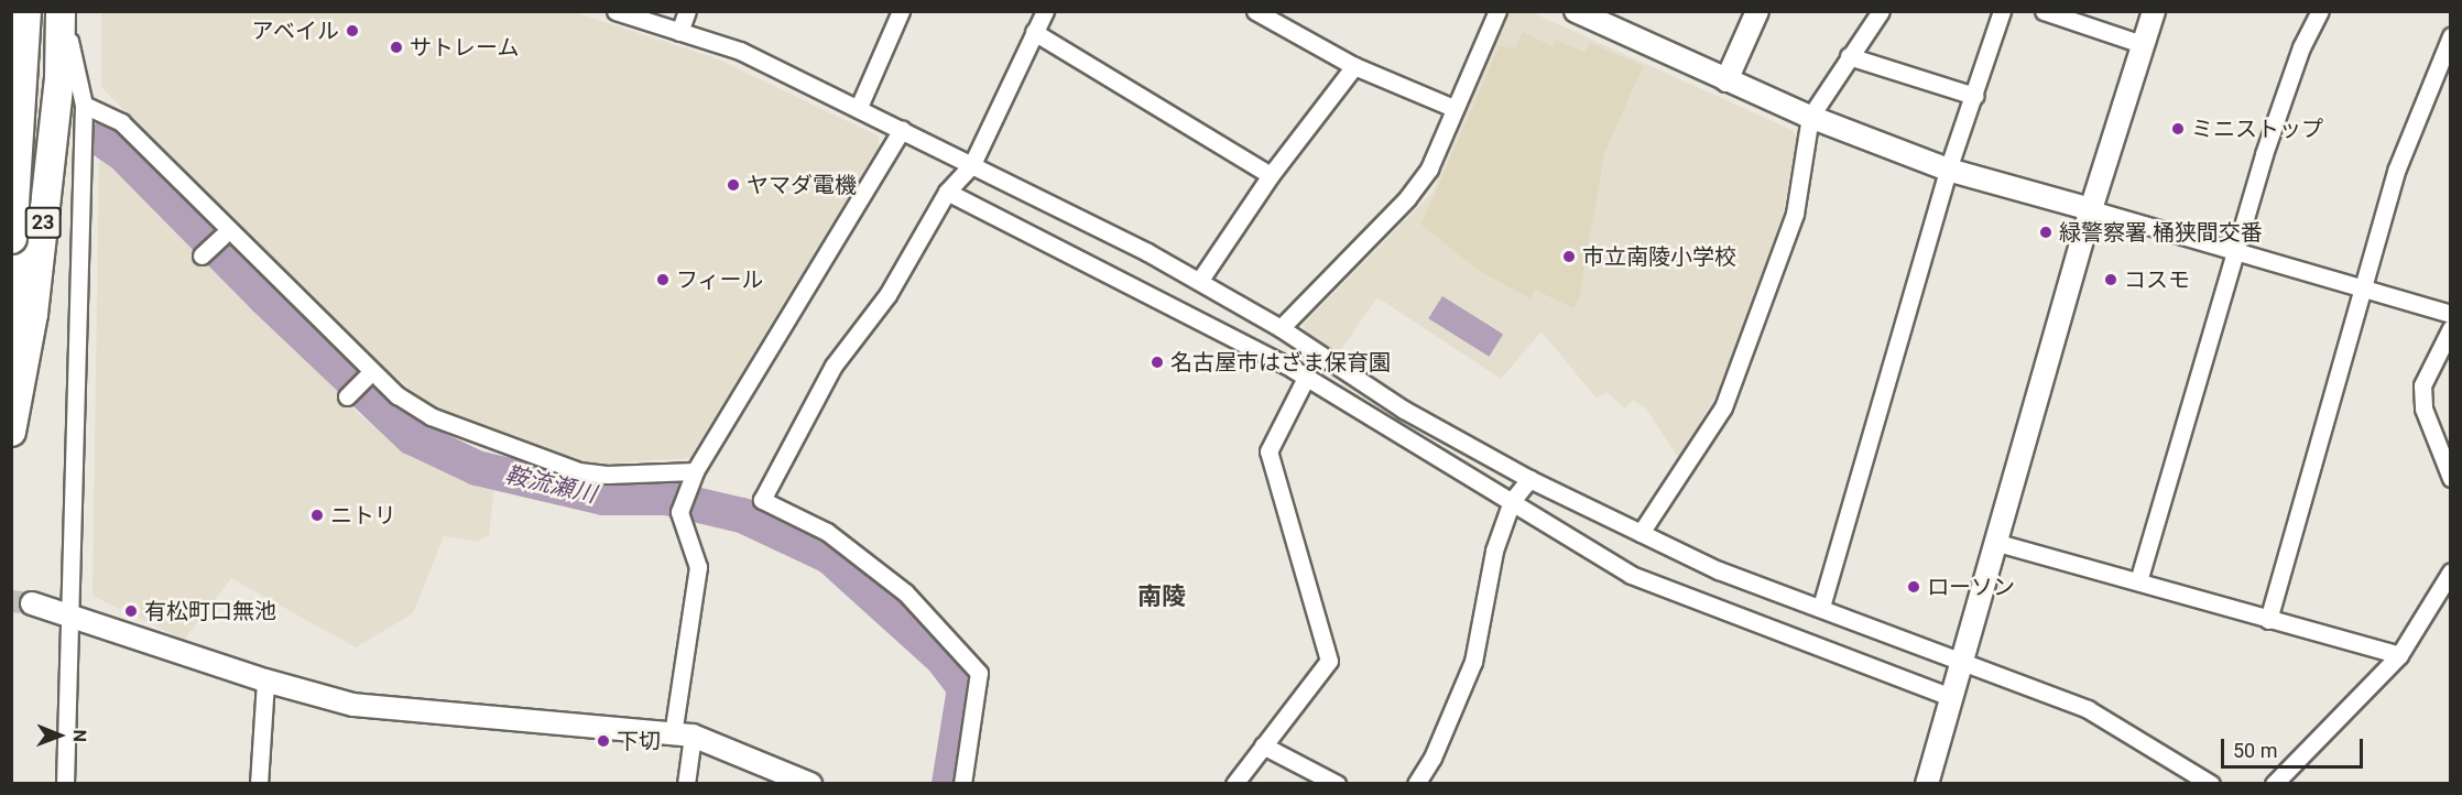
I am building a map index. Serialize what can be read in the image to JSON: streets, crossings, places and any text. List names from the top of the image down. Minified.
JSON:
{"streets":{"highway":["23"]},"districts":["南陵"],"water":["鞍流瀬川"],"places":["アベイル","サトレーム","ミニストップ","ヤマダ電機","緑警察署 桶狭間交番","市立南陵小学校","フィール","コスモ","名古屋市はざま保育園","ニトリ","ローソン","有松町口無池","下切"],"scale_bar":"50 m","north":"right"}
